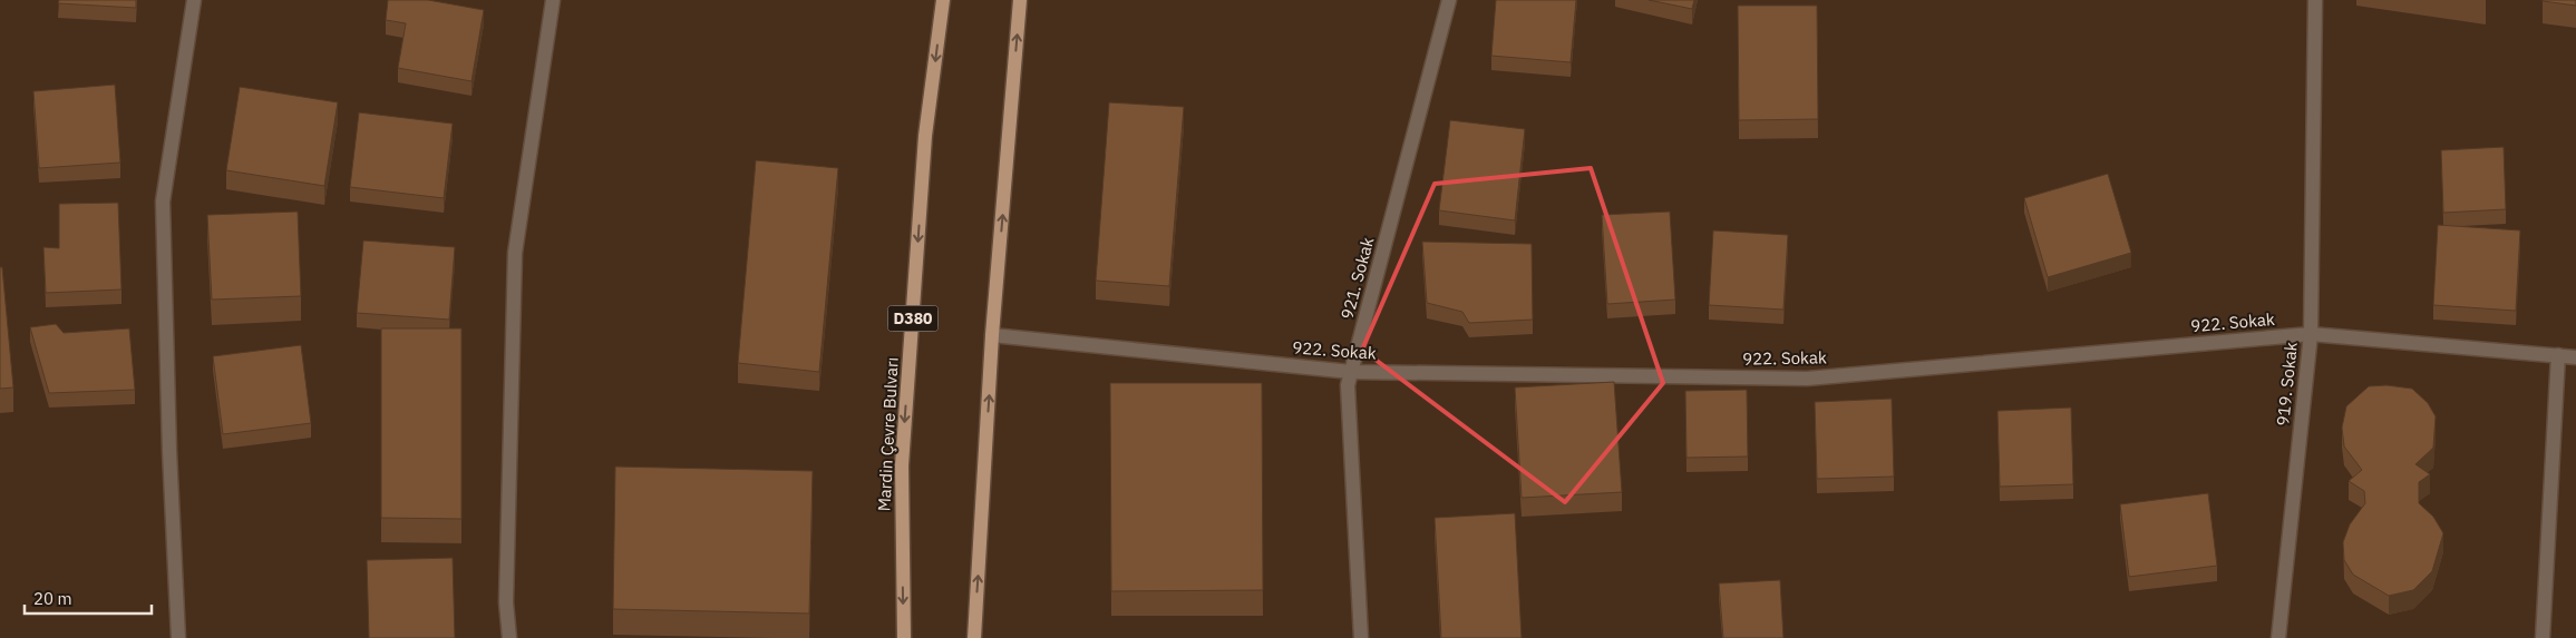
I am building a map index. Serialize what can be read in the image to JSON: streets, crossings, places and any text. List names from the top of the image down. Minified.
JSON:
{"streets":{"main road":["D380","Mardin Çevre Bulvarı"],"street":["921. Sokak","922. Sokak","919. Sokak"]},"crossings":[["921. Sokak","922. Sokak"],["922. Sokak","919. Sokak"]],"scale_bar":"20 m"}
